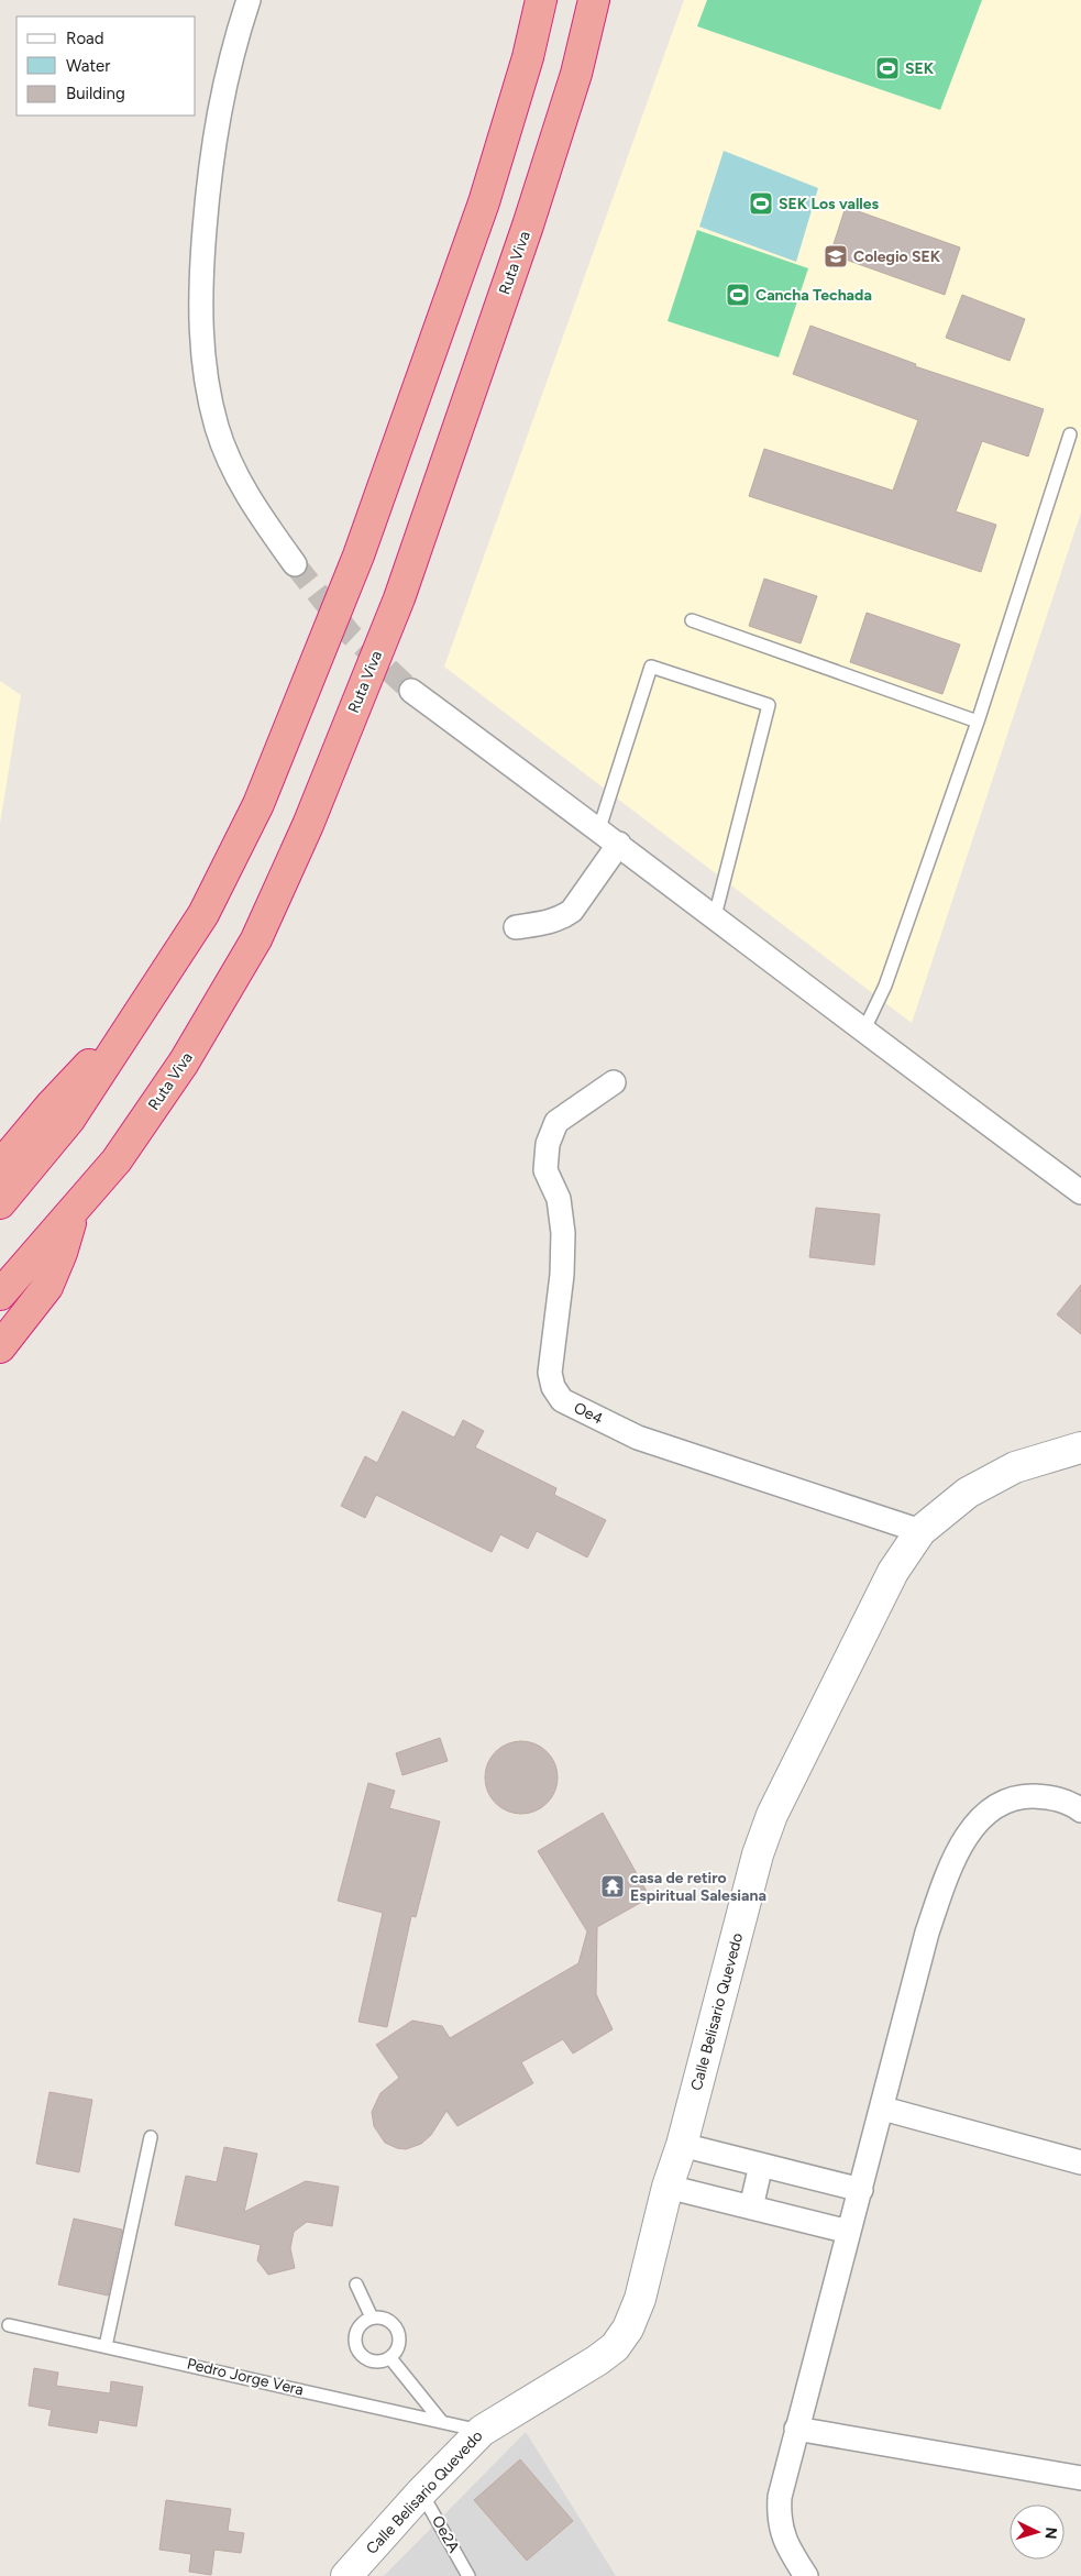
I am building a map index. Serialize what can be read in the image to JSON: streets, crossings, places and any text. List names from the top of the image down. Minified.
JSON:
{"streets":{"highway":["Ruta Viva"],"street":["Oe4","Calle Belisario Quevedo"],"lane":["Pedro Jorge Vera","Oe2A"]},"crossings":[["Oe4","Calle Belisario Quevedo"],["Calle Belisario Quevedo","Pedro Jorge Vera"],["Calle Belisario Quevedo","Oe2A"]],"places":{"sports":["SEK","SEK Los valles","Cancha Techada"],"school or university":["Colegio SEK"],"temple":["casa de retiro Espiritual Salesiana"]},"legend":["Road","Water","Building"],"north":"right"}
